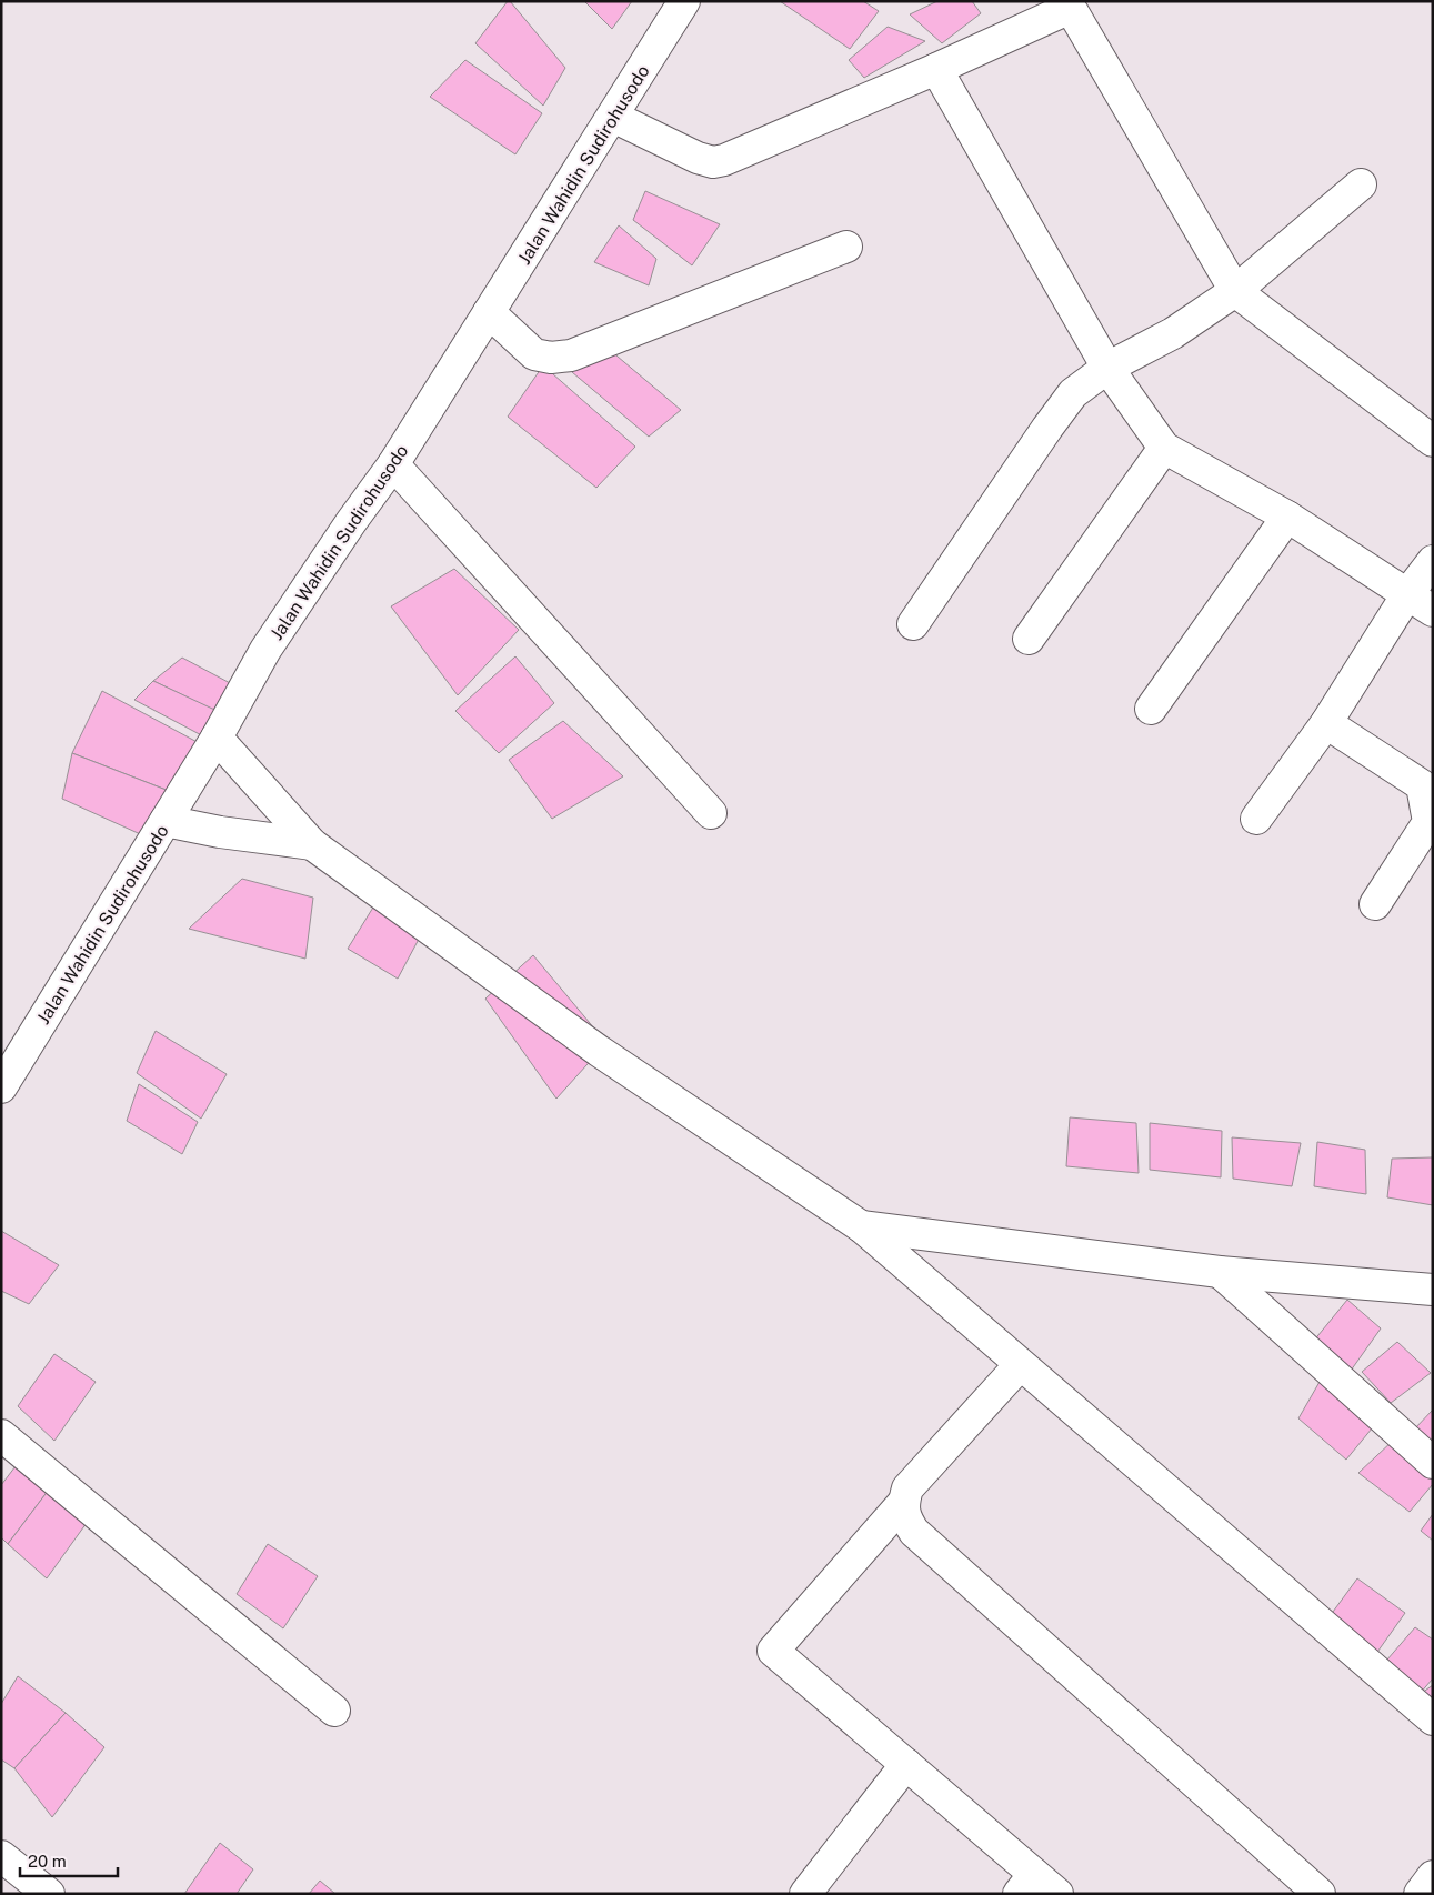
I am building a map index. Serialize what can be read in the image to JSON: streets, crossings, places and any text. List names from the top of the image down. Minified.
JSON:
{"streets":{"main road":["Jalan Wahidin Sudirohusodo"]},"scale_bar":"20 m"}
